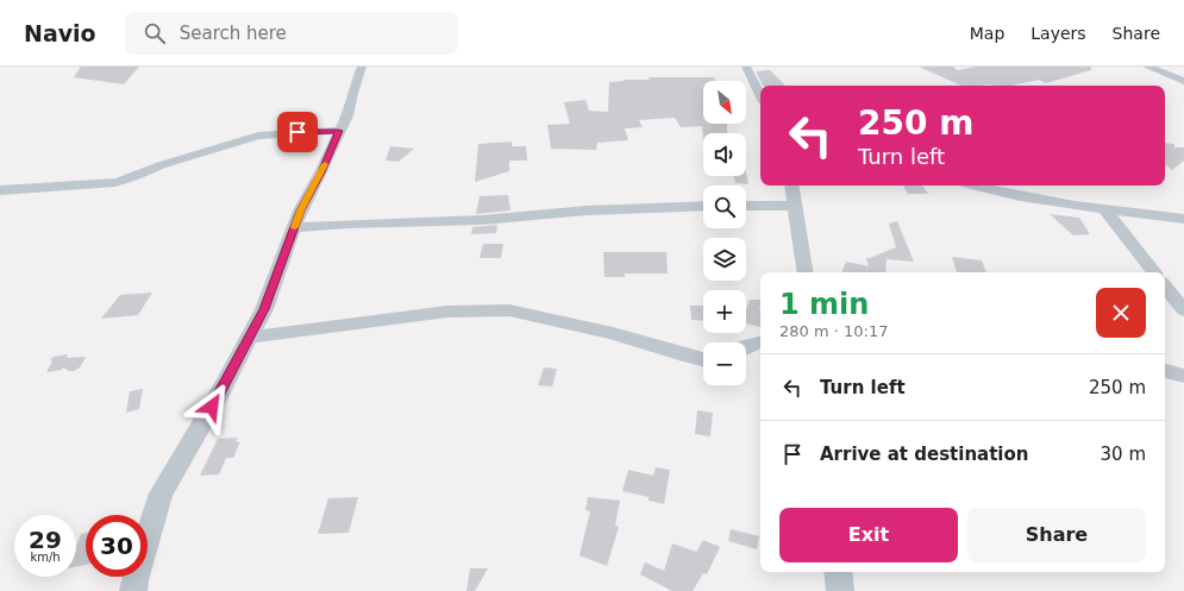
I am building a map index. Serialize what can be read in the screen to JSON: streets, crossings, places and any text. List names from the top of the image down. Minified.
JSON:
{"north":"bottom right","page":{"header":"Navio","search":"Search here","nav":["Map","Layers","Share"],"map_buttons":["+","−"],"turn":["250 m","Turn left"],"heading":["1 min","280 m · 10:17"],"list":[{"name":"Turn left","value":"250 m"},{"name":"Arrive at destination","value":"30 m"}],"buttons":["Exit","Share"],"speed":"29 km/h","limit":"30"}}
